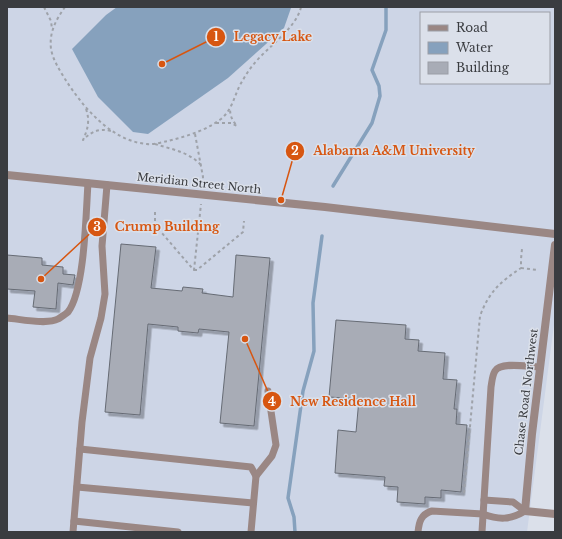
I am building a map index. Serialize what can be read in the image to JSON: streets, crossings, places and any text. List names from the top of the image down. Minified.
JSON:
{"streets":{"street":["Meridian Street North","Chase Road Northwest"]},"places":["Legacy Lake","Alabama A&M University","Crump Building","New Residence Hall"],"legend":["Road","Water","Building"]}
